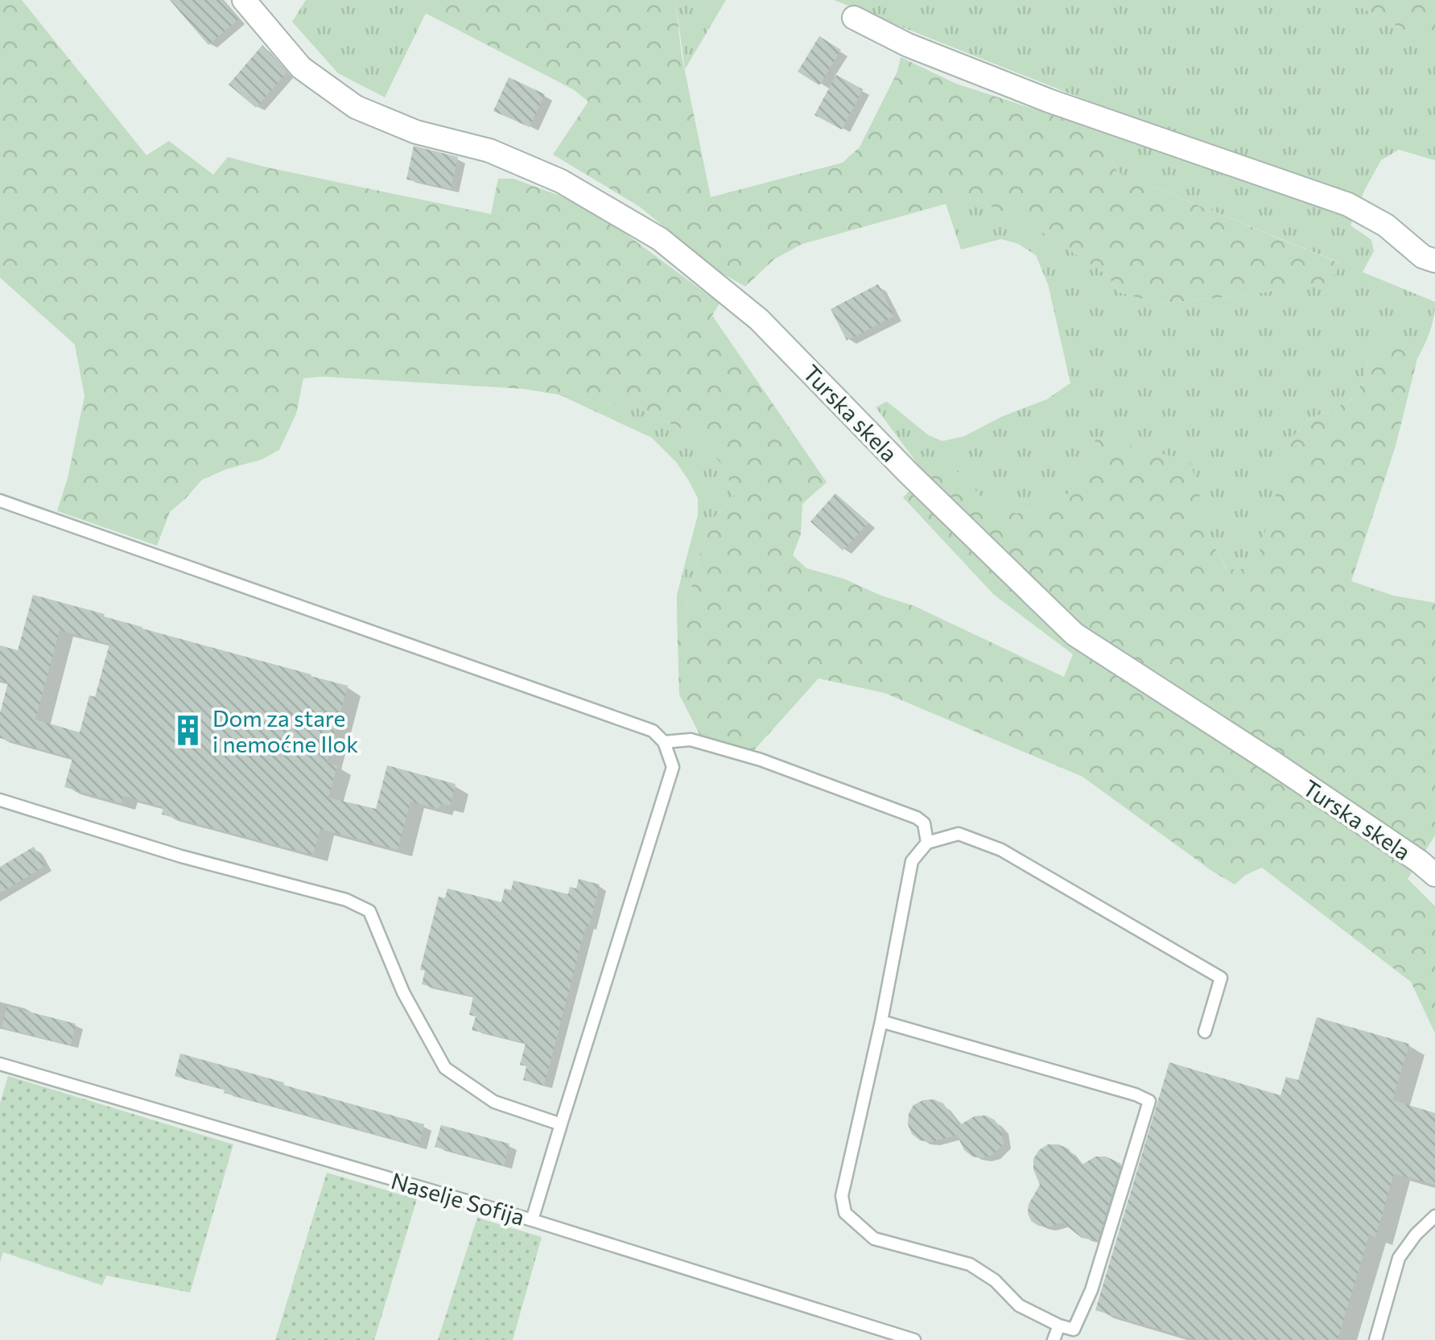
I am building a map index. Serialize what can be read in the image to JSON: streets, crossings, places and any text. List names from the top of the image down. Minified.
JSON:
{"streets":{"street":["Turska skela"],"lane":["Naselje Sofija"]},"places":{"building":["Dom za stare i nemoćne Ilok"]}}
